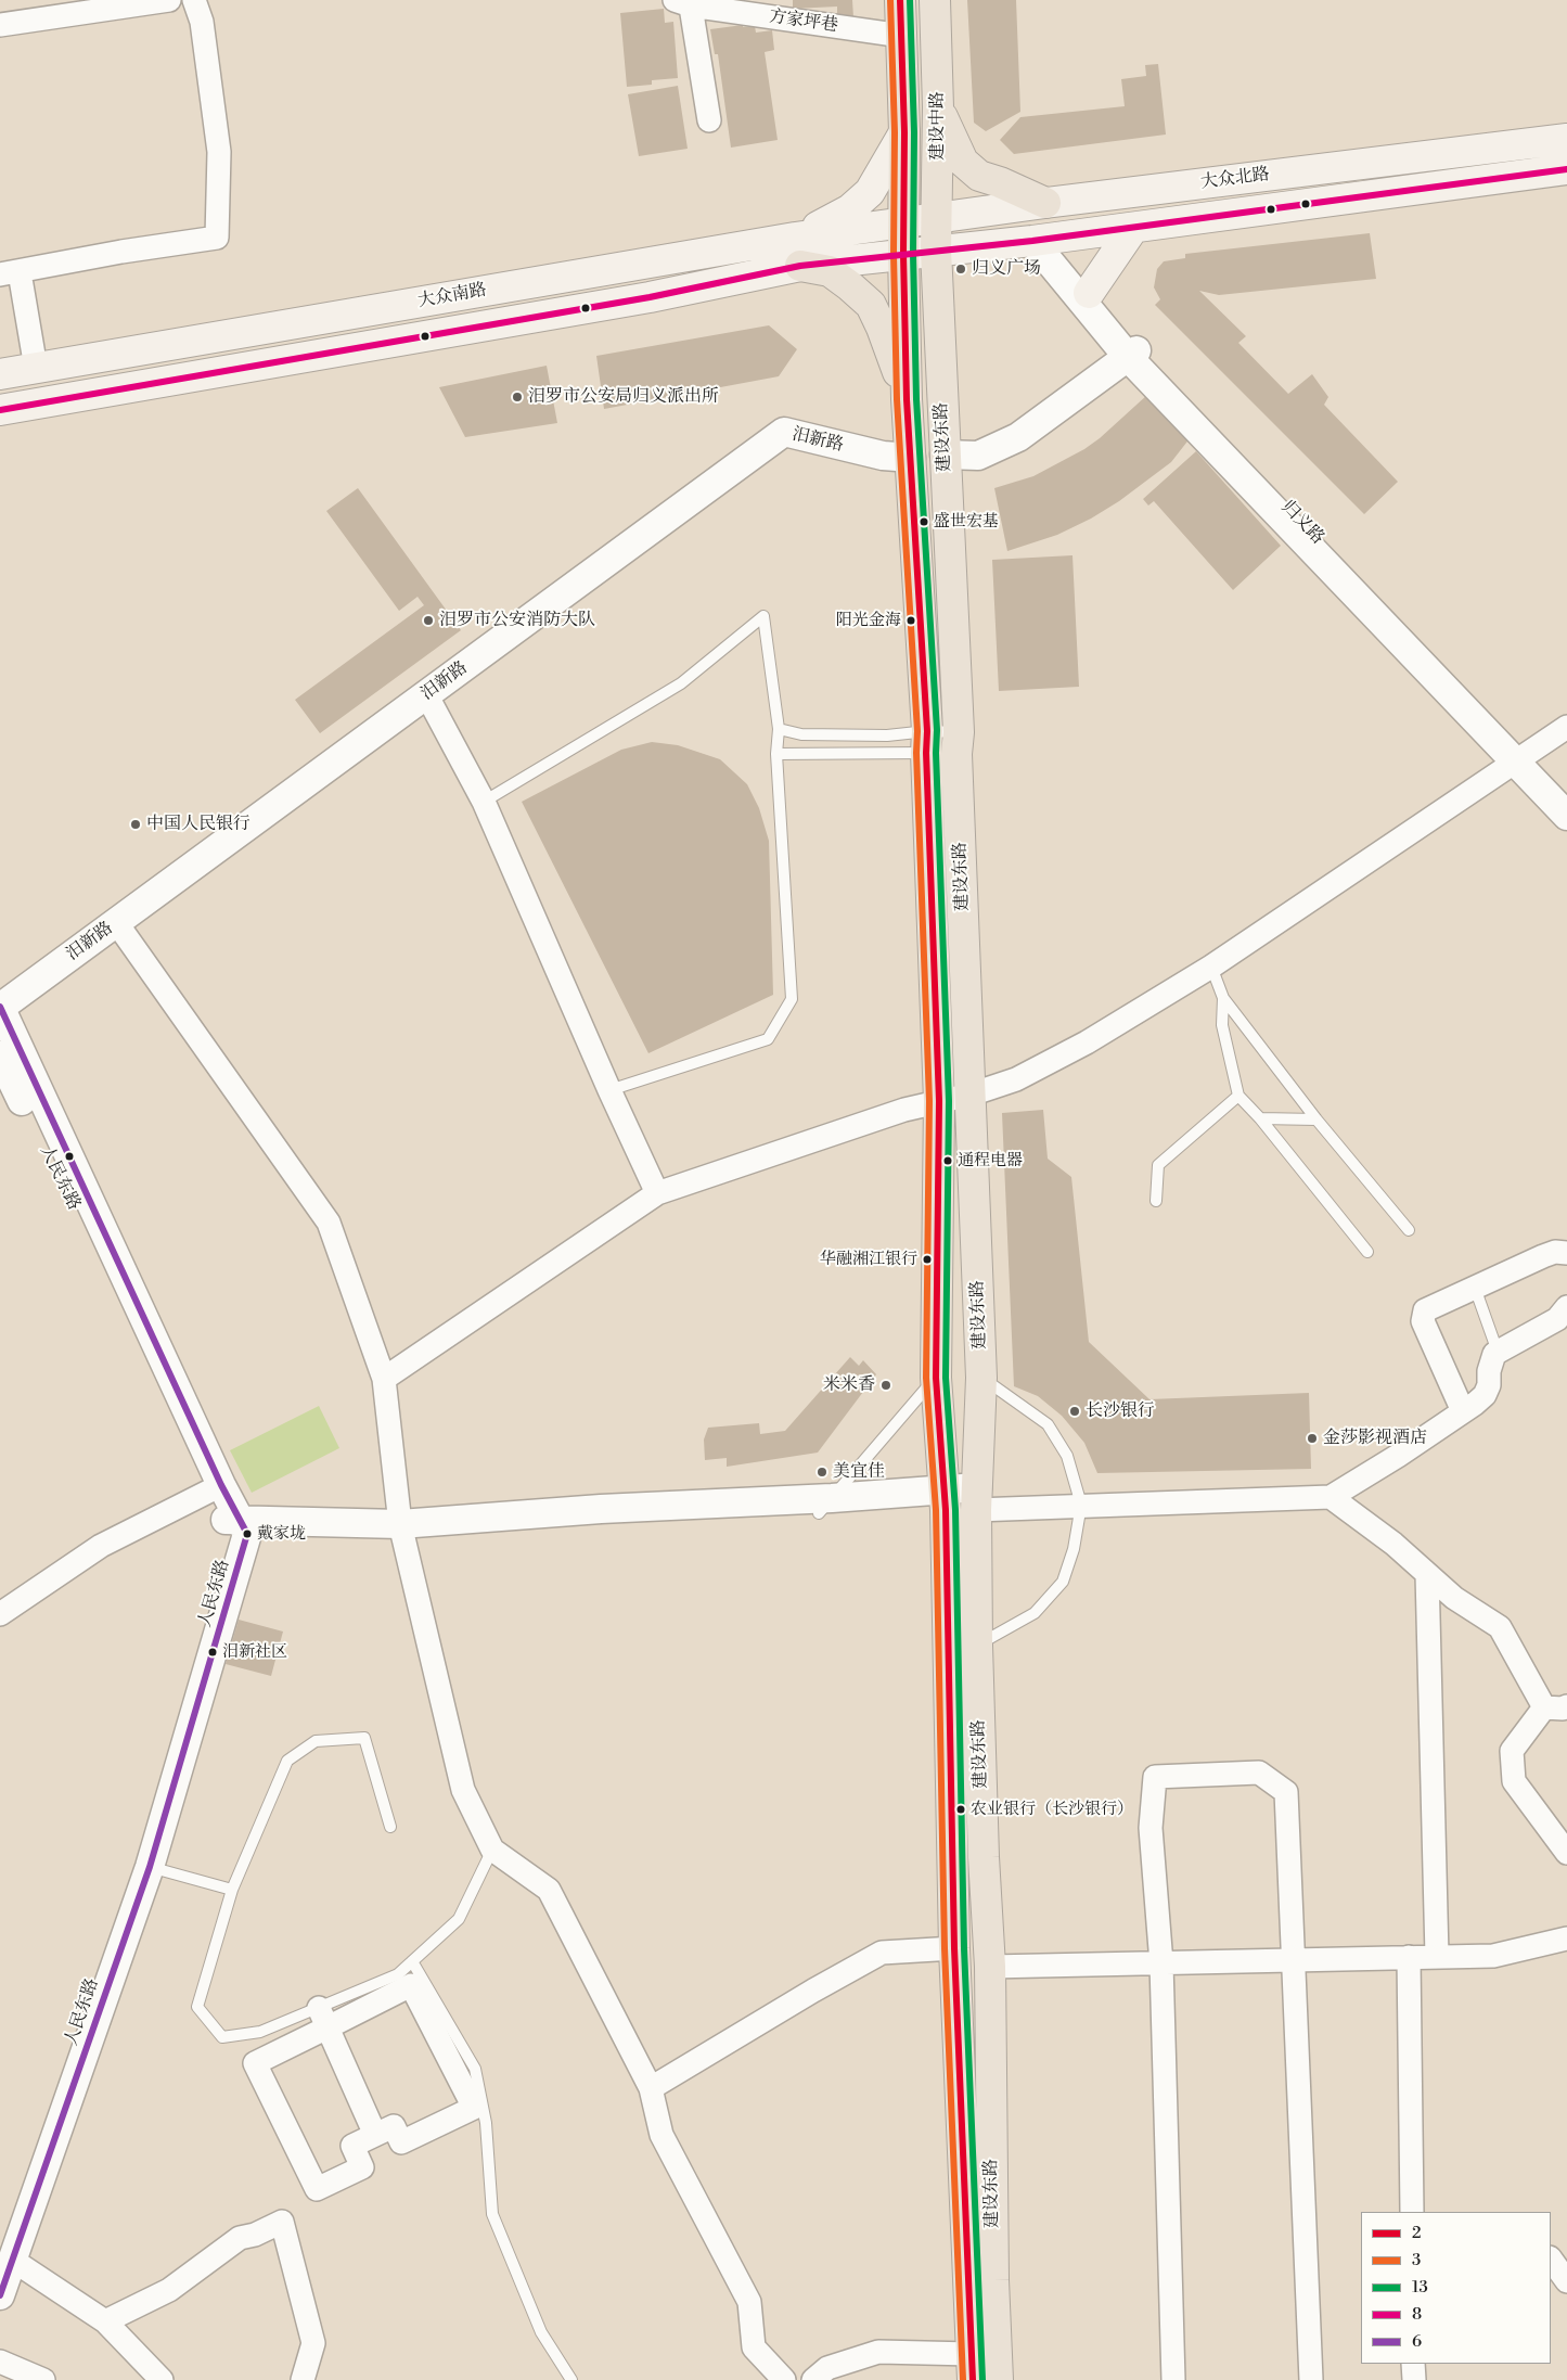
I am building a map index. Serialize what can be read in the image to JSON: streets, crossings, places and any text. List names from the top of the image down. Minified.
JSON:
{"streets":{"main road":["建设中路","大众北路","大众南路","建设东路"],"street":["方家坪巷","汨新路","人民东路"]},"crossings":[["方家坪巷","建设中路"],["建设中路","大众北路"],["建设中路","大众南路"],["建设中路","建设东路"],["大众北路","大众南路"],["大众北路","建设东路"],["大众南路","建设东路"],["建设东路","汨新路"],["汨新路","人民东路"]],"places":["归义广场","汨罗市公安局归义派出所","盛世宏基","汨罗市公安消防大队","阳光金海","中国人民银行","通程电器","华融湘江银行","米米香","长沙银行","金莎影视酒店","美宜佳","戴家垅","汨新社区","农业银行（长沙银行）"],"lines":["transit line 2","transit line 3","transit line 13","transit line 8","transit line 6"],"legend":["2","3","13","8","6"]}
